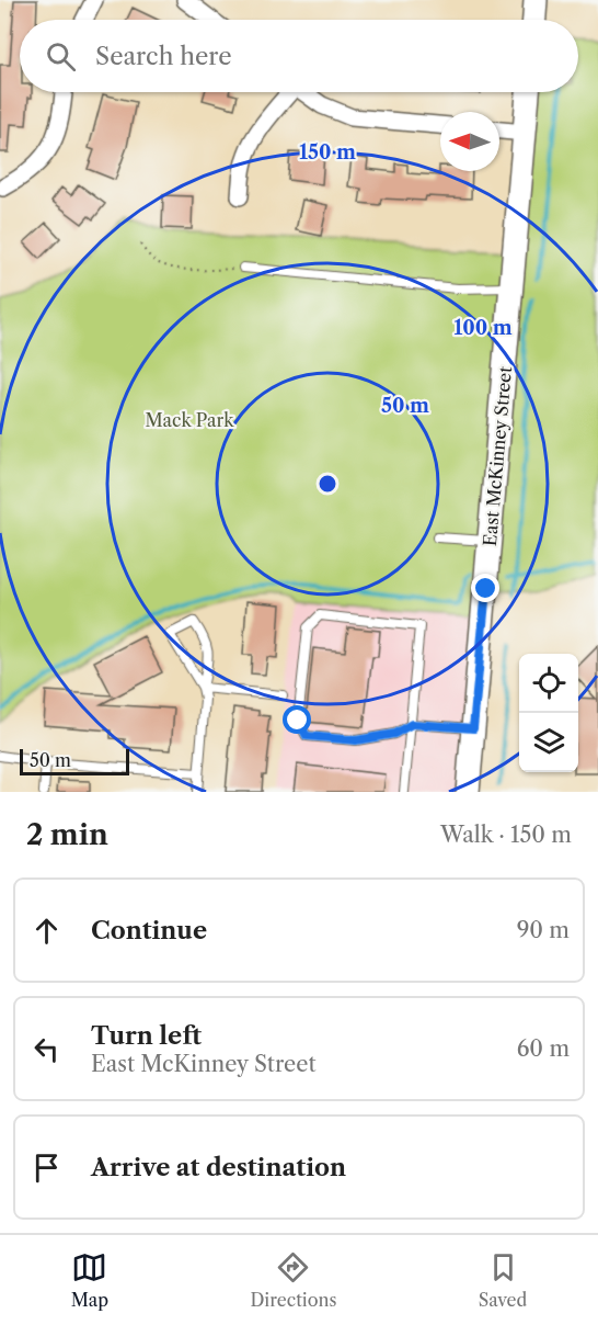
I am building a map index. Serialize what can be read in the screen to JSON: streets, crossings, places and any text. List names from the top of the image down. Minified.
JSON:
{"streets":{"main road":["East McKinney Street"]},"parks":["Mack Park"],"scale_bar":"50 m","north":"left","page":{"search":"Search here","scale":"50 m","heading":["2 min","Walk · 150 m"],"list":[["Continue","90 m"],["Turn left","East McKinney Street","60 m"],"Arrive at destination"],"nav":["Map","Directions","Saved"]},"rings":["150 m","100 m","50 m"]}
